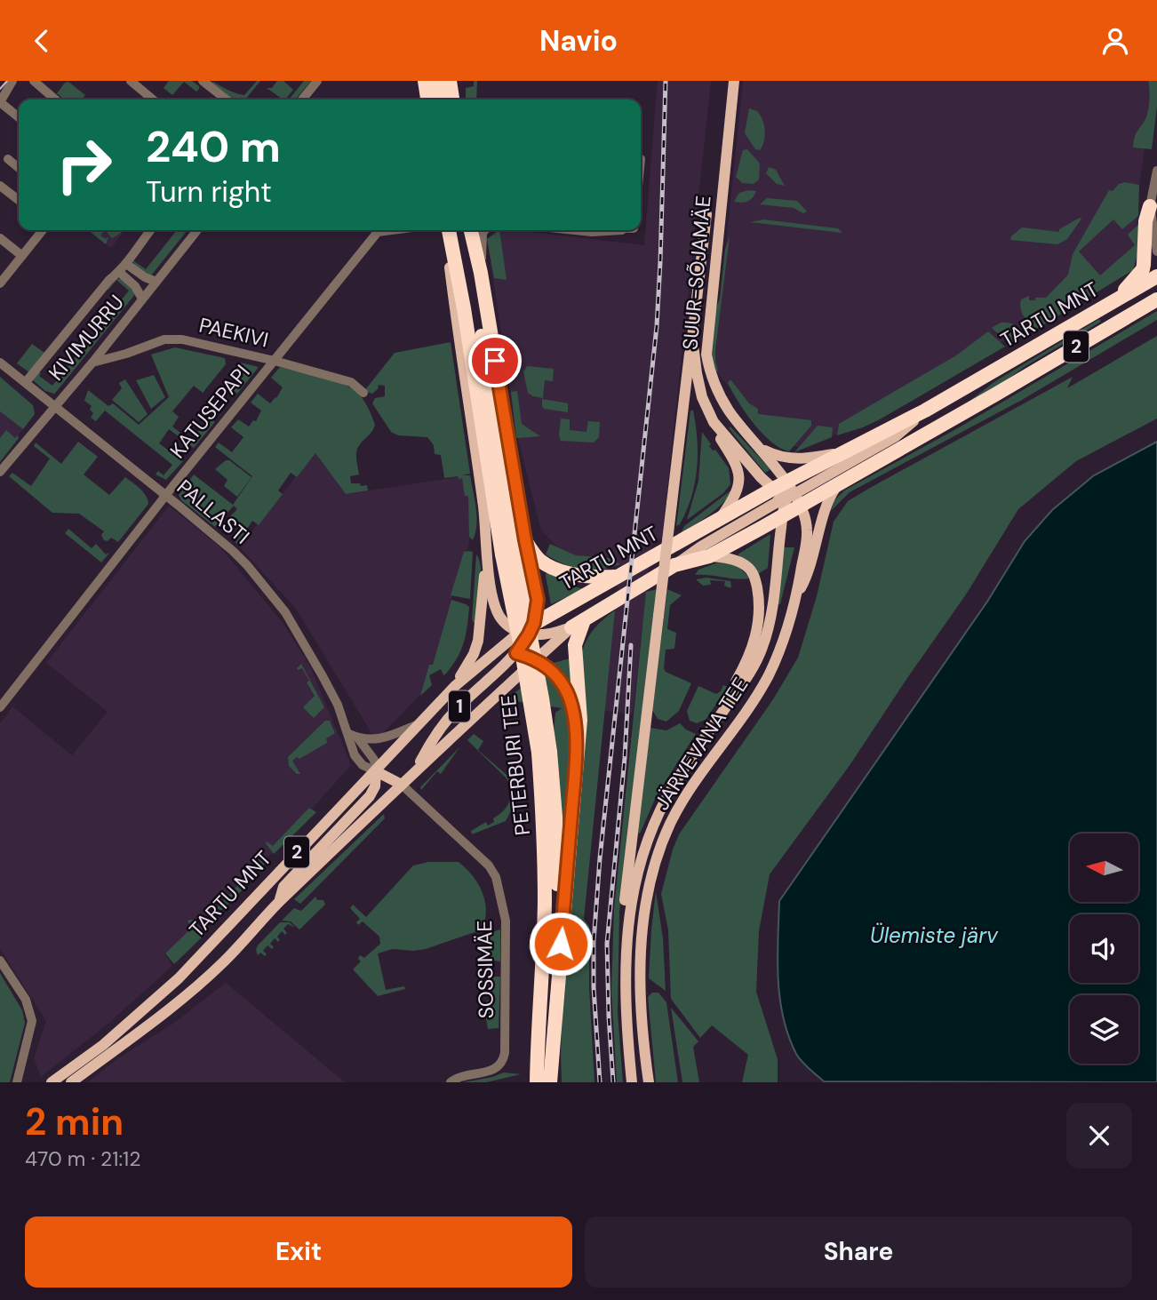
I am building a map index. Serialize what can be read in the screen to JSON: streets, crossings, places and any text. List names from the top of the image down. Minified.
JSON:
{"streets":{"highway":["TARTU MNT","2","1","PETERBURI TEE"],"main road":["SUUR-SÕJAMÄE","JÄRVEVANA TEE"],"street":["PAEKIVI","KIVIMURRU","KATUSEPAPI","PALLASTI","SOSSIMÄE"]},"crossings":[["SUUR-SÕJAMÄE","TARTU MNT"],["SUUR-SÕJAMÄE","JÄRVEVANA TEE"],["TARTU MNT","1"],["TARTU MNT","JÄRVEVANA TEE"],["TARTU MNT","SOSSIMÄE"],["PAEKIVI","KIVIMURRU"],["PAEKIVI","KATUSEPAPI"],["KIVIMURRU","PALLASTI"],["KATUSEPAPI","PALLASTI"]],"water":["Ülemiste järv"],"north":"left","page":{"header":"Navio","turn":["240 m","Turn right"],"heading":["2 min","470 m · 21:12"],"buttons":["Exit","Share"]}}
